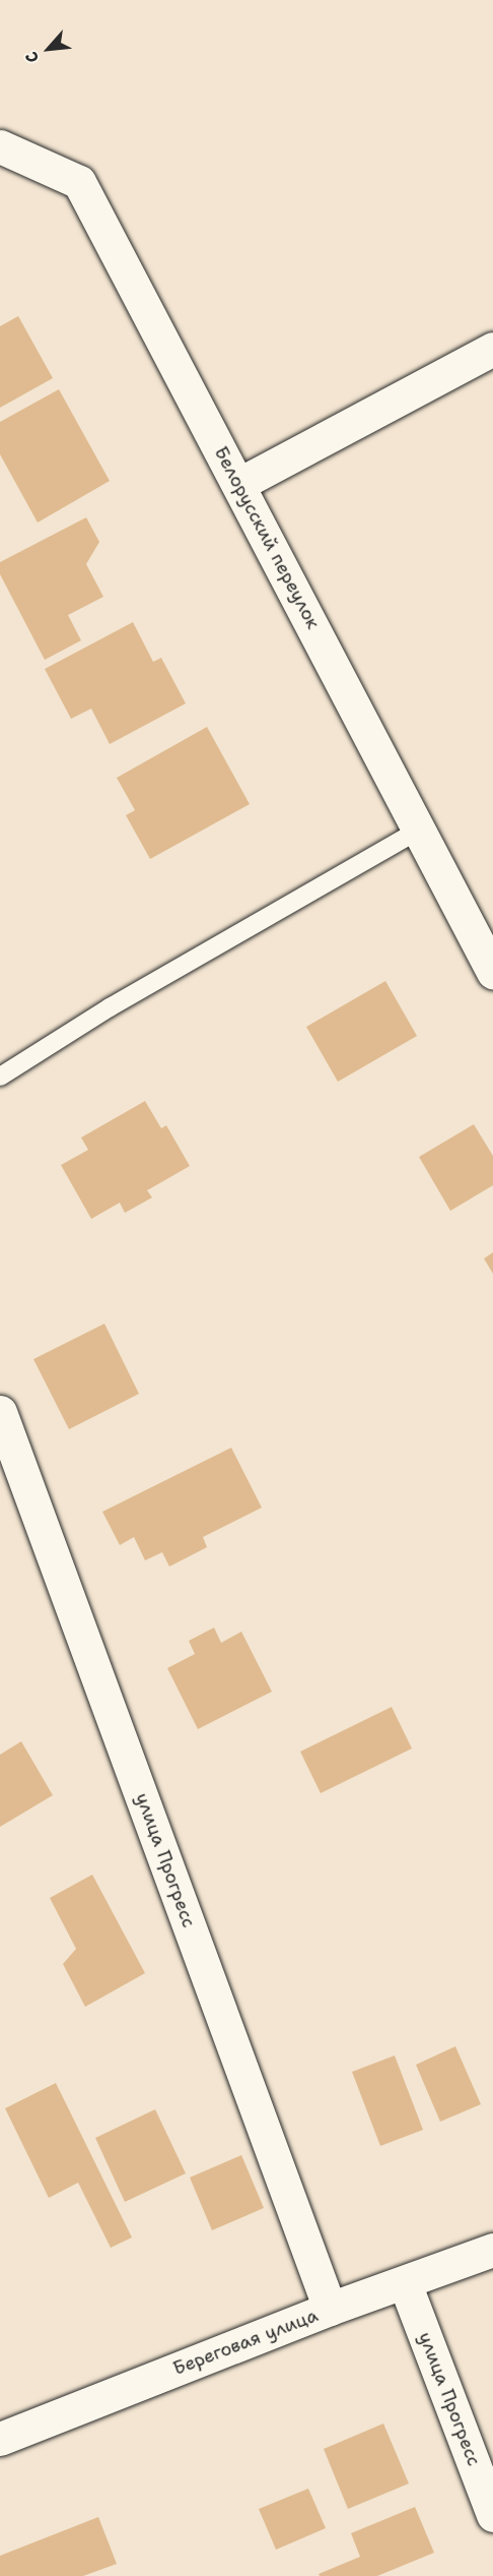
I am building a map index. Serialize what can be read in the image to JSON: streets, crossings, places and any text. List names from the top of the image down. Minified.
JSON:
{"streets":{"street":["Белорусский переулок","улица Прогресс","Береговая улица"]},"crossings":[["улица Прогресс","Береговая улица"]],"north":"bottom left"}
